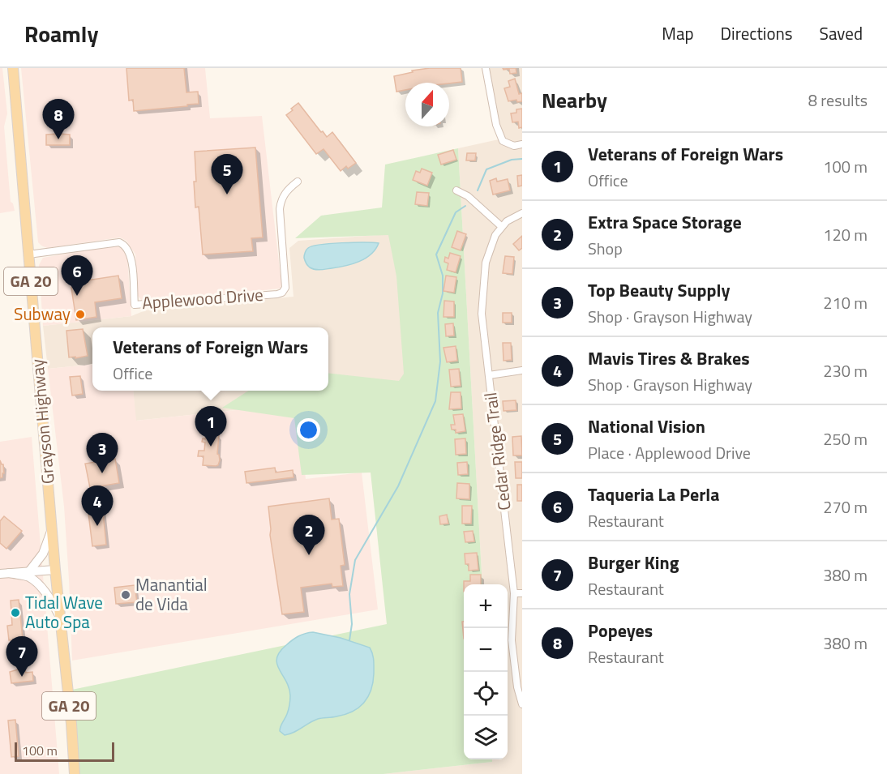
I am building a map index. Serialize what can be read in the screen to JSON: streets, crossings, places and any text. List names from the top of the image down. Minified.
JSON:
{"streets":{"main road":["GA 20","Grayson Highway"],"street":["Applewood Drive","Cedar Ridge Trail"]},"crossings":[["Applewood Drive","Grayson Highway"]],"places":["Subway","Manantial de Vida","Tidal Wave Auto Spa"],"scale_bar":"100 m","north":"top","page":{"header":"Roamly","nav":["Map","Directions","Saved"],"heading":["Nearby","8 results"],"pins":["8","5","6","1","3","4","2","7"],"list":[{"mark":"1","name":"Veterans of Foreign Wars","note":"Office","value":"100 m"},{"mark":"2","name":"Extra Space Storage","note":"Shop","value":"120 m"},{"mark":"3","name":"Top Beauty Supply","note":"Shop · Grayson Highway","value":"210 m"},{"mark":"4","name":"Mavis Tires & Brakes","note":"Shop · Grayson Highway","value":"230 m"},{"mark":"5","name":"National Vision","note":"Place · Applewood Drive","value":"250 m"},{"mark":"6","name":"Taqueria La Perla","note":"Restaurant","value":"270 m"},{"mark":"7","name":"Burger King","note":"Restaurant","value":"380 m"},{"mark":"8","name":"Popeyes","note":"Restaurant","value":"380 m"}],"popup":["Veterans of Foreign Wars","Office"],"map_buttons":["+","−"],"scale":"100 m"}}
